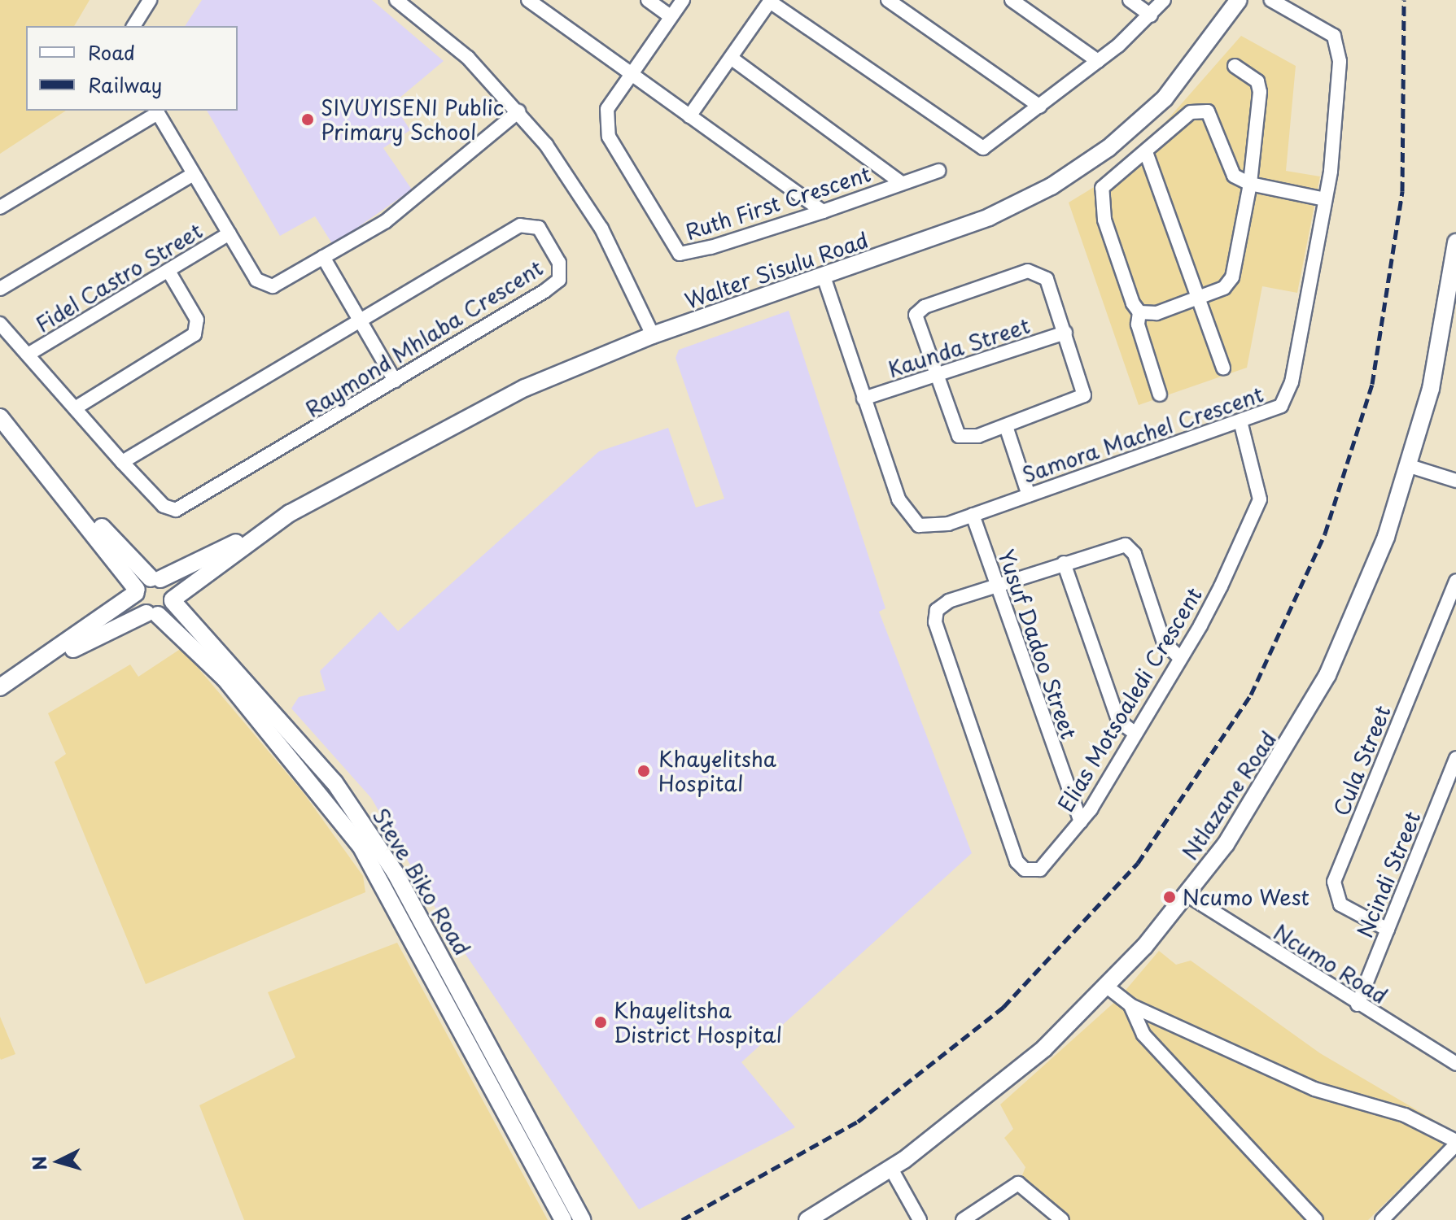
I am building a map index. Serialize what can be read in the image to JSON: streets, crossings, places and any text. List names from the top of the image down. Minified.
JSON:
{"streets":{"street":["Ruth First Crescent","Walter Sisulu Road","Fidel Castro Street","Raymond Mhlaba Crescent","Kaunda Street","Samora Machel Crescent","Yusuf Dadoo Street","Elias Motsoaledi Crescent","Cula Street","Ntlazane Road","Ncindi Street","Steve Biko Road","Ncumo Road"]},"crossings":[["Walter Sisulu Road","Samora Machel Crescent"],["Walter Sisulu Road","Steve Biko Road"],["Fidel Castro Street","Raymond Mhlaba Crescent"],["Kaunda Street","Samora Machel Crescent"],["Samora Machel Crescent","Yusuf Dadoo Street"],["Samora Machel Crescent","Elias Motsoaledi Crescent"],["Yusuf Dadoo Street","Elias Motsoaledi Crescent"],["Cula Street","Ncindi Street"],["Ntlazane Road","Ncumo Road"],["Ncindi Street","Ncumo Road"]],"places":["SIVUYISENI Public Primary School","Khayelitsha Hospital","Ncumo West","Khayelitsha District Hospital"],"legend":["Road","Railway"],"north":"left"}
